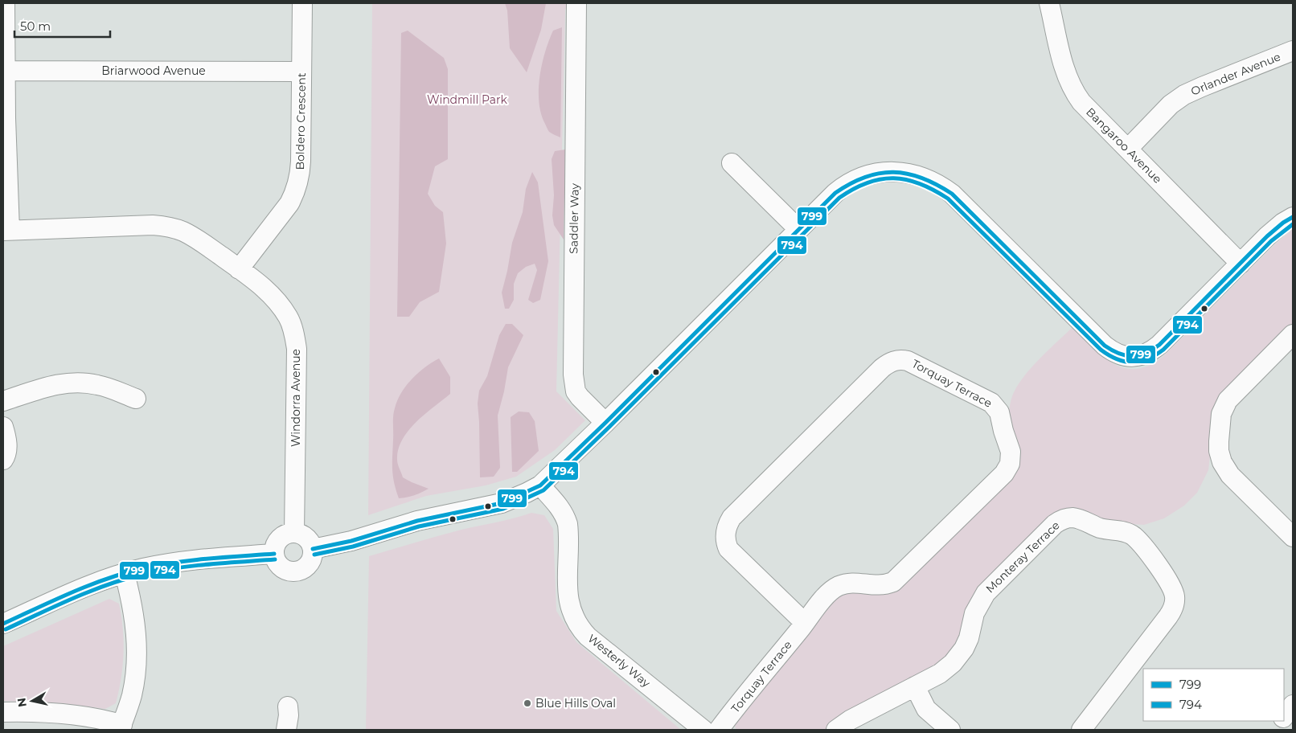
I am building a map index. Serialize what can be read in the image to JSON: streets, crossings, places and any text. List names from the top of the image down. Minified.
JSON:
{"streets":{"street":["Briarwood Avenue","Orlander Avenue","Boldero Crescent","Bangaroo Avenue","Saddler Way","Torquay Terrace","Windorra Avenue","Monteray Terrace","Westerly Way"]},"crossings":[["Briarwood Avenue","Boldero Crescent"],["Orlander Avenue","Bangaroo Avenue"],["Boldero Crescent","Windorra Avenue"]],"parks":["Windmill Park"],"places":["Blue Hills Oval"],"lines":["transit line 799","transit line 794"],"legend":["799","794"],"scale_bar":"50 m","north":"left"}
